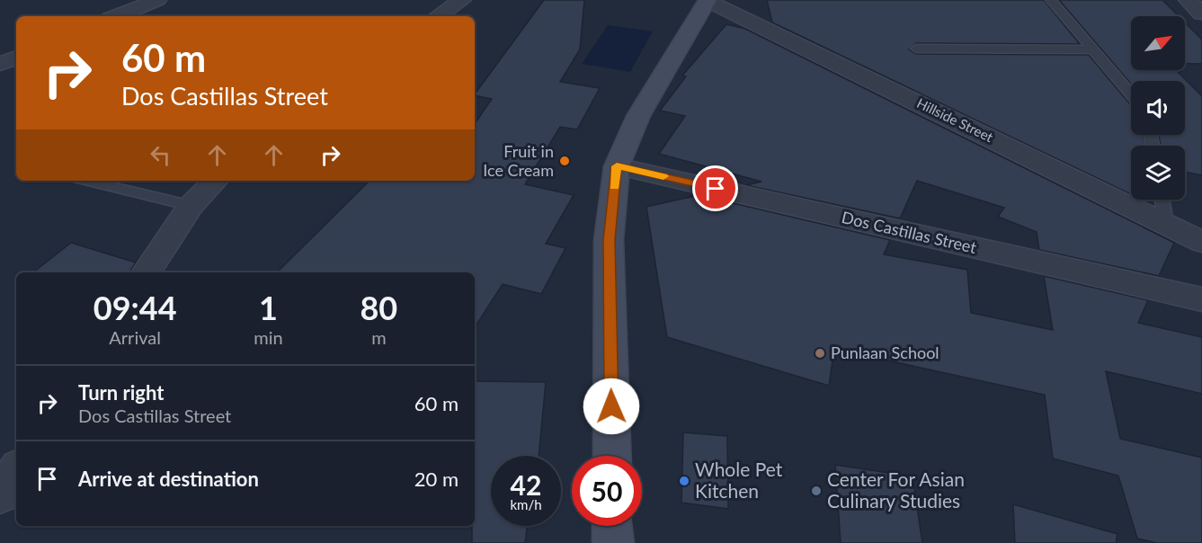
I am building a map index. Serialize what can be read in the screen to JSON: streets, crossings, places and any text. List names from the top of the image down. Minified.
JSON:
{"streets":{"street":["Hillside Street","Dos Castillas Street"]},"places":["Fruit in Ice Cream","Punlaan School","Whole Pet Kitchen","Center For Asian Culinary Studies"],"north":"top right","page":{"turn":["60 m","Dos Castillas Street"],"eta":["09:44","Arrival","1","min","80","m"],"list":[{"name":"Turn right","note":"Dos Castillas Street","value":"60 m"},{"name":"Arrive at destination","value":"20 m"}],"speed":"42 km/h","limit":"50"}}
